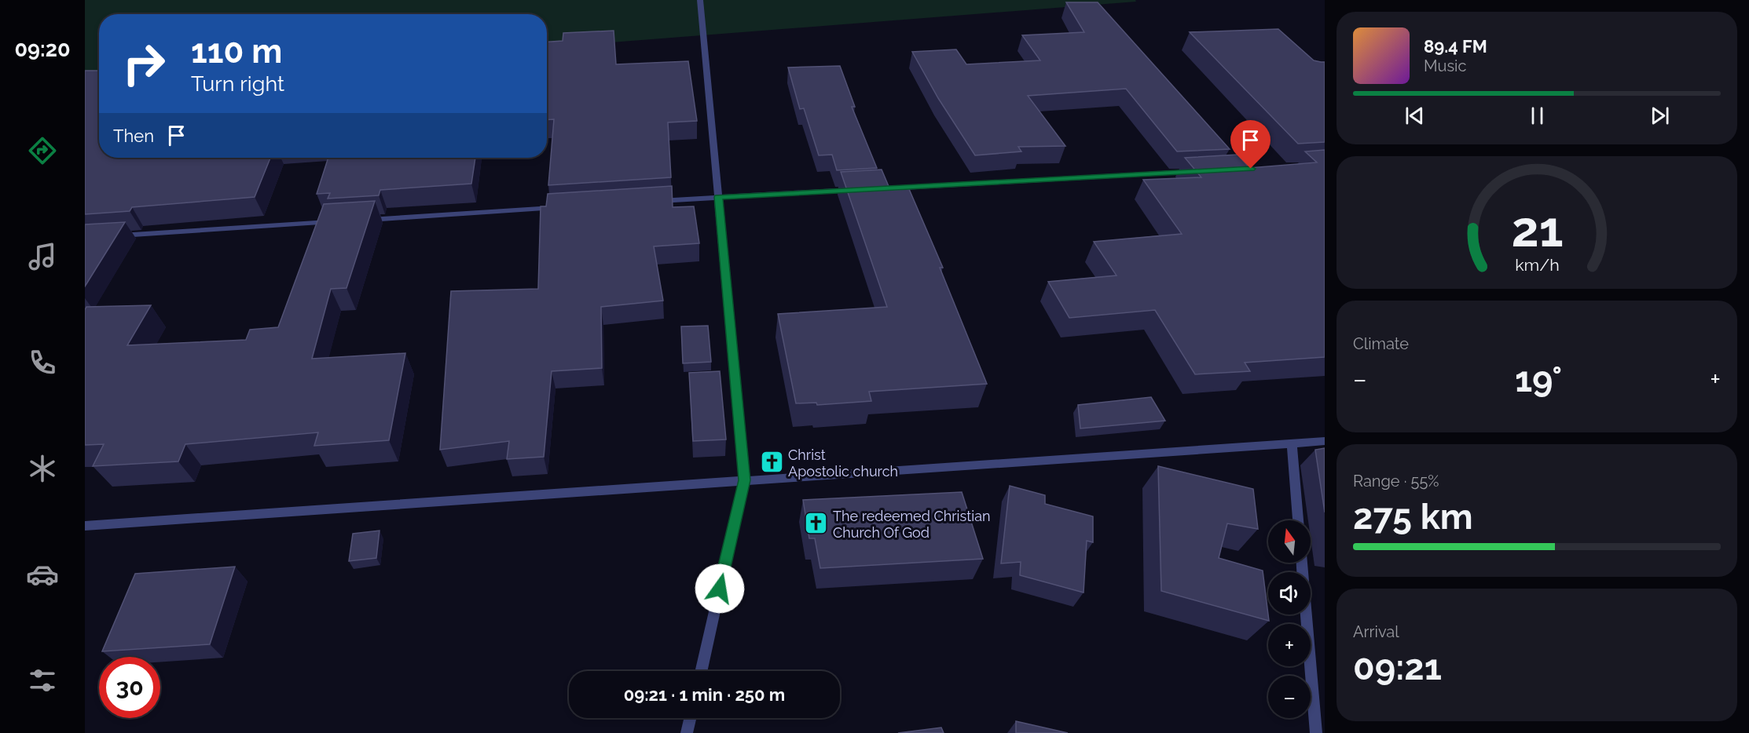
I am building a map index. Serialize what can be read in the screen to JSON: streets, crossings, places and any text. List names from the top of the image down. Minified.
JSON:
{"places":{"church":["Christ Apostolic church","The redeemed Christian Church Of God"]},"north":"top","page":{"tabs":"09:20","turn":["110 m","Turn right"],"song":["89.4 FM","Music"],"then":"Then","tile":["Climate",["Range · 55%","275 km"],["Arrival","09:21"]],"heat":["−","19°","+"],"map_buttons":["+","−"],"limit":"30","trip":"09:21 · 1 min · 250 m","gauge":["21","km/h"]}}
